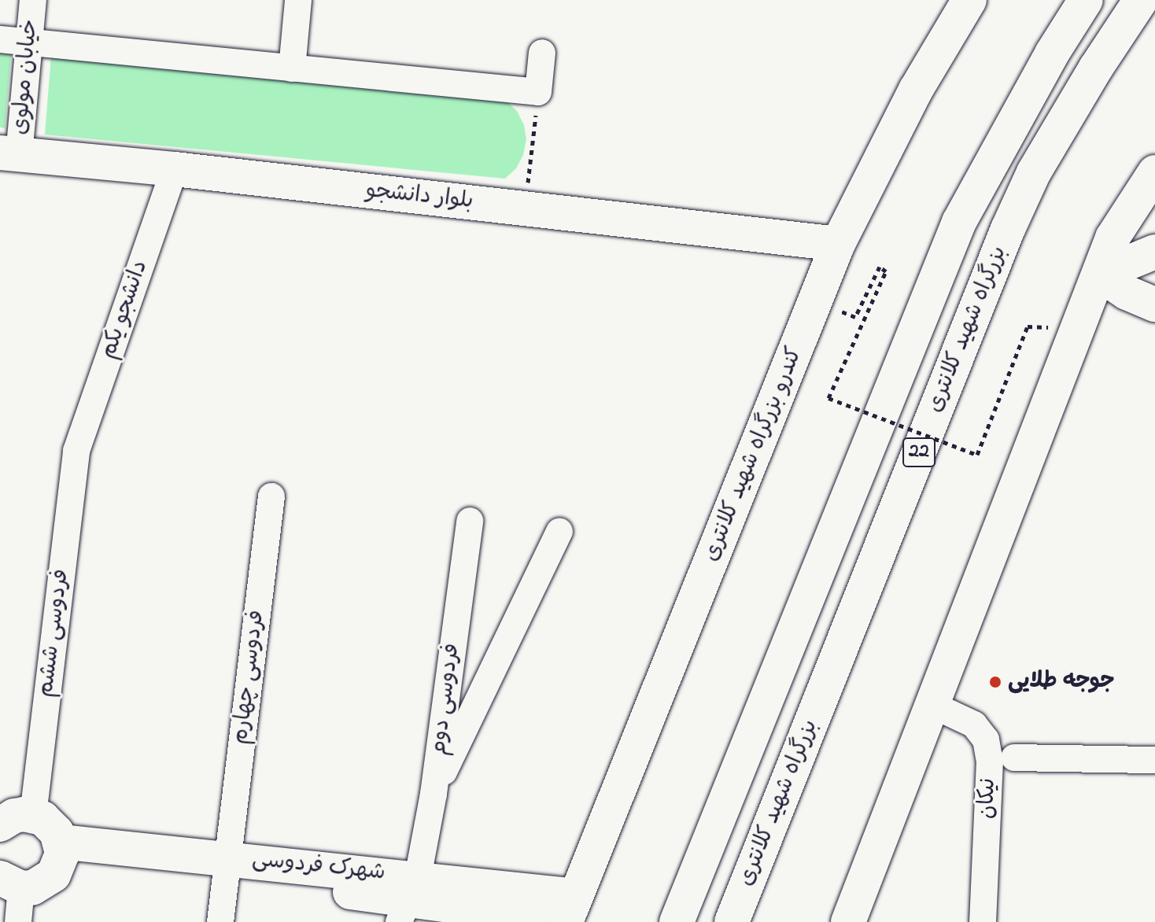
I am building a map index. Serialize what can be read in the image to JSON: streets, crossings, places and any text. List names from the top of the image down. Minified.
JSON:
{"streets":{"main road":["بلوار دانشجو","بزرگراه شهید کلانتری","22","کندرو بزرگراه شهید کلانتری","شهرک فردوسی"],"street":["خیابان مولوی","دانشجو یکم","فردوسی ششم","فردوسی چهارم","فردوسی دوم","نیکان"]},"crossings":[["خیابان مولوی","بلوار دانشجو"],["بلوار دانشجو","دانشجو یکم"],["بلوار دانشجو","کندرو بزرگراه شهید کلانتری"],["دانشجو یکم","فردوسی ششم"],["کندرو بزرگراه شهید کلانتری","شهرک فردوسی"],["فردوسی چهارم","شهرک فردوسی"],["فردوسی دوم","شهرک فردوسی"]],"places":["جوجه طلایی"]}
